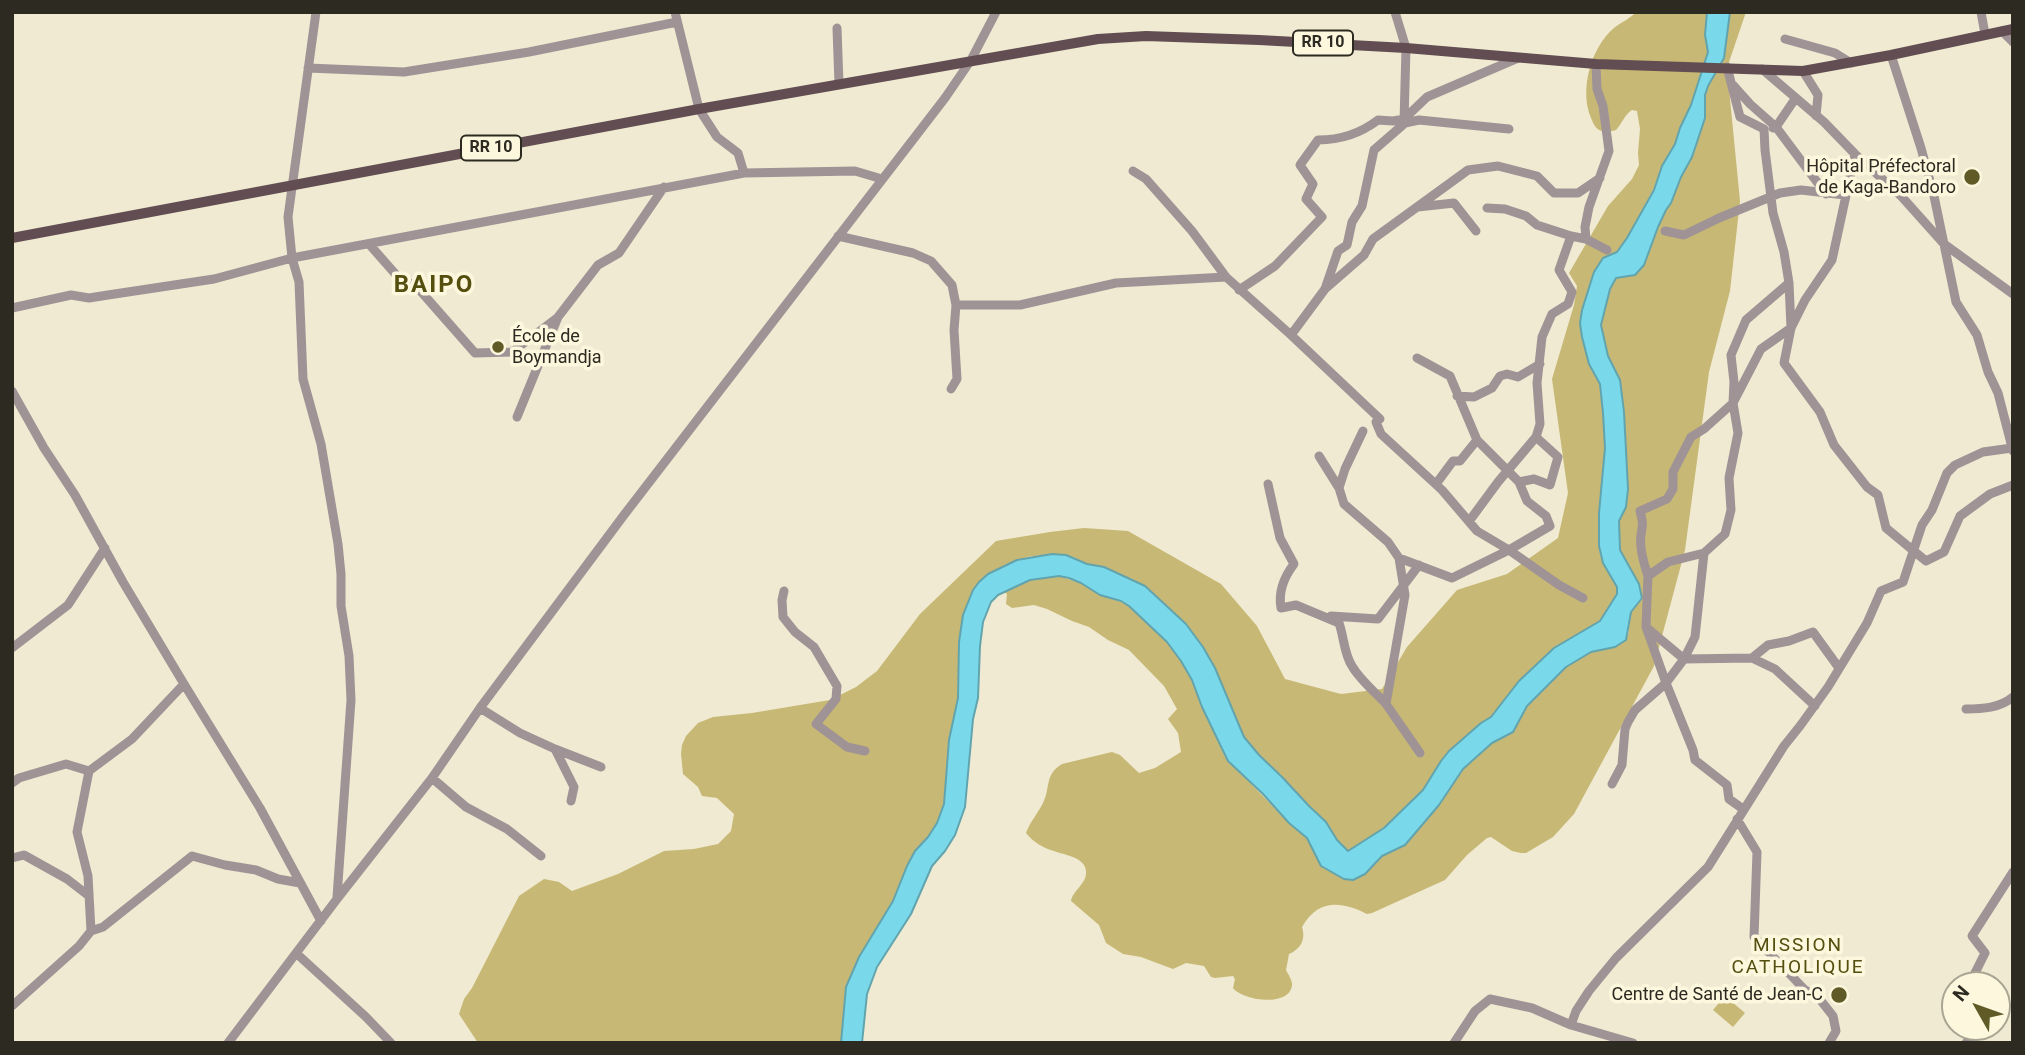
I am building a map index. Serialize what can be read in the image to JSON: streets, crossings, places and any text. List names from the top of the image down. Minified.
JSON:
{"streets":{"main road":["RR 10"]},"districts":["BAIPO","MISSION CATHOLIQUE"],"places":["Hôpital Préfectoral de Kaga-Bandoro","École de Boymandja","Centre de Santé de Jean-C"],"north":"top left"}
